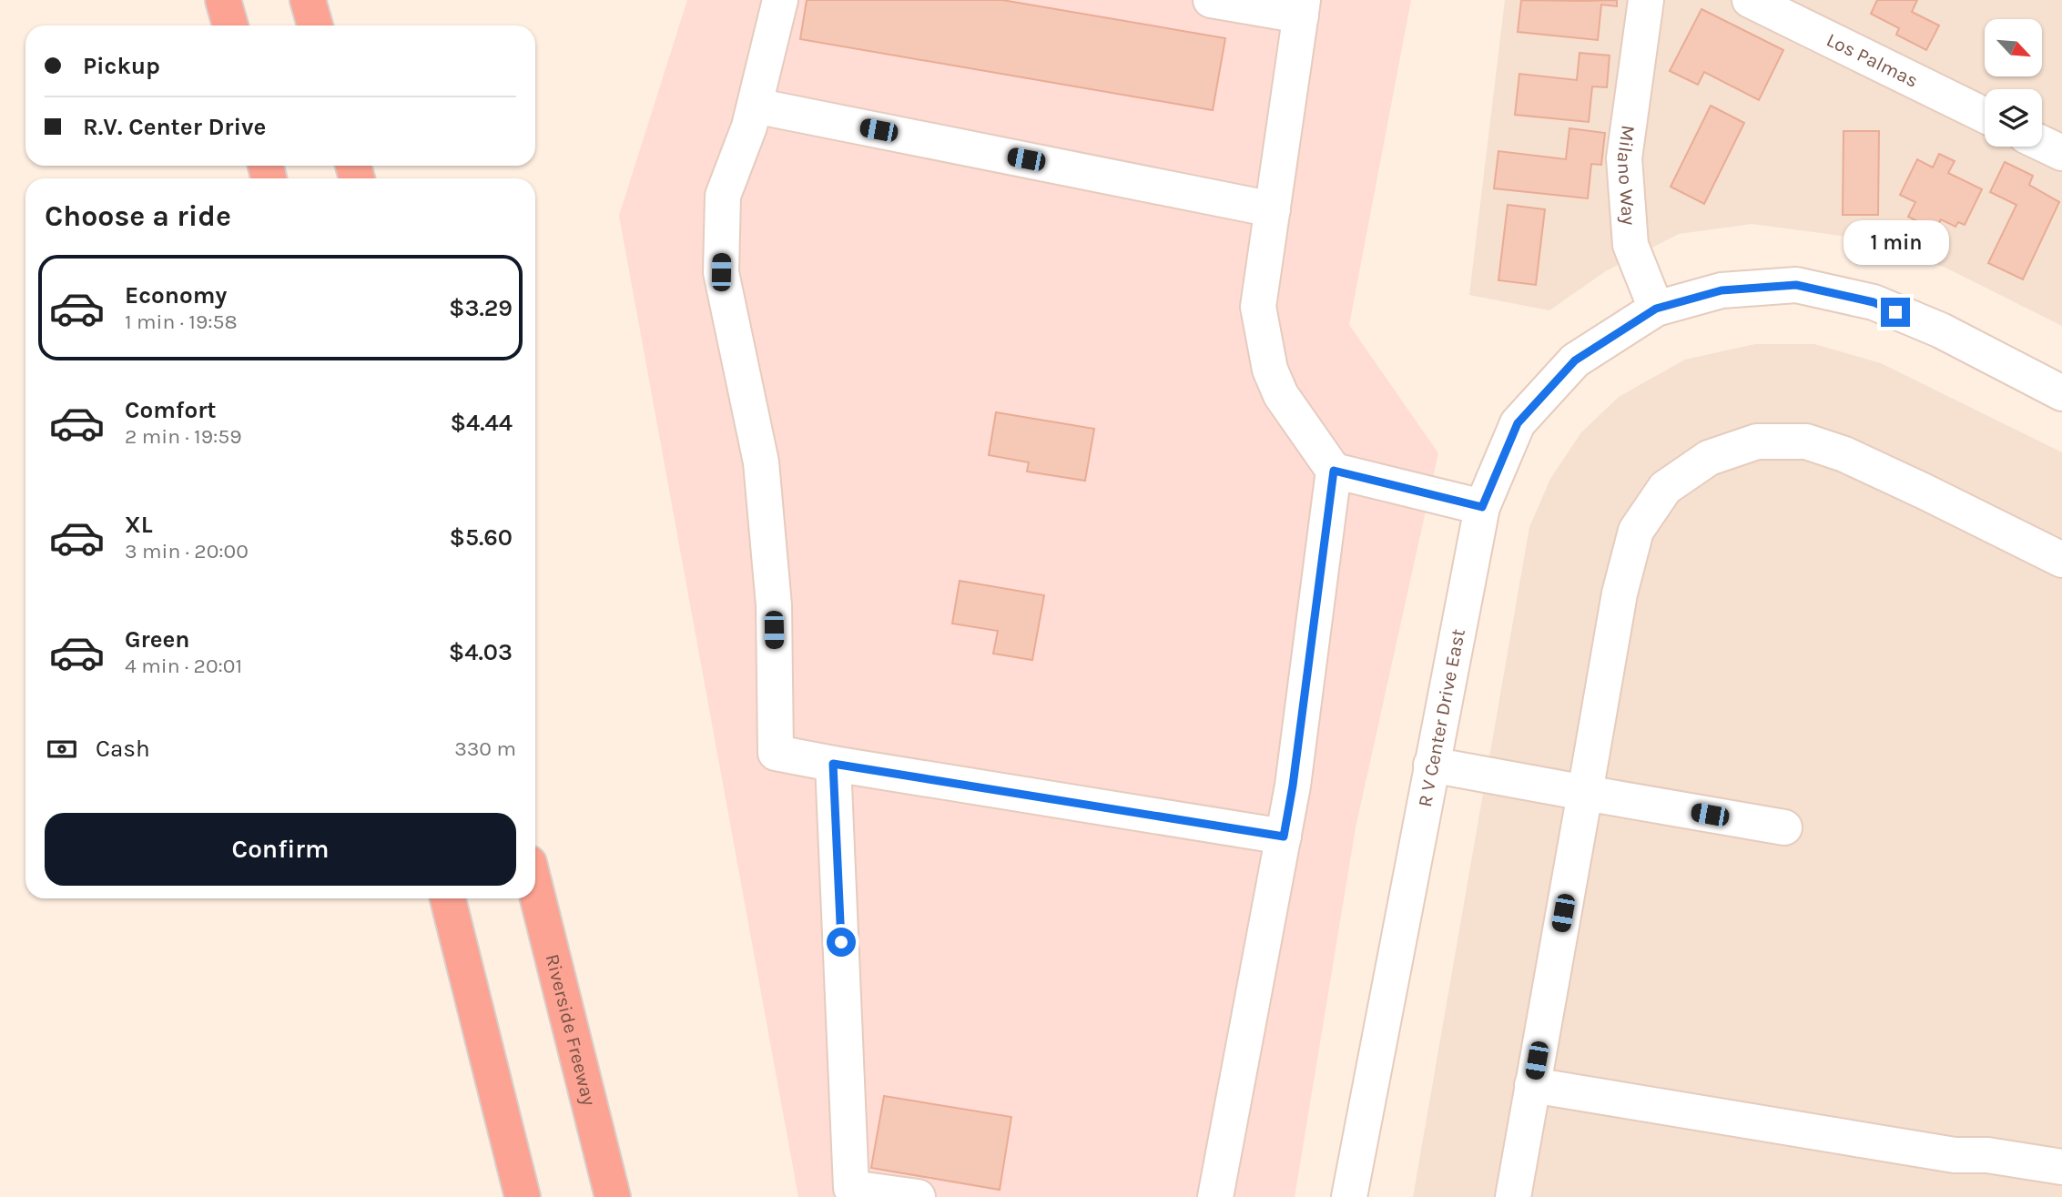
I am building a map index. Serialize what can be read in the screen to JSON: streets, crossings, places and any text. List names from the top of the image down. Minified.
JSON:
{"streets":{"highway":["Riverside Freeway"],"street":["Los Palmas","Milano Way","R V Center Drive East"]},"crossings":[["Milano Way","R V Center Drive East"]],"north":"bottom right","page":{"banner":["Pickup","R.V. Center Drive"],"heading":"Choose a ride","bubble":"1 min","list":[{"name":"Economy","note":"1 min · 19:58","value":"$3.29"},{"name":"Comfort","note":"2 min · 19:59","value":"$4.44"},{"name":"XL","note":"3 min · 20:00","value":"$5.60"},{"name":"Green","note":"4 min · 20:01","value":"$4.03"}],"pay":["Cash","330 m"],"buttons":"Confirm"}}
